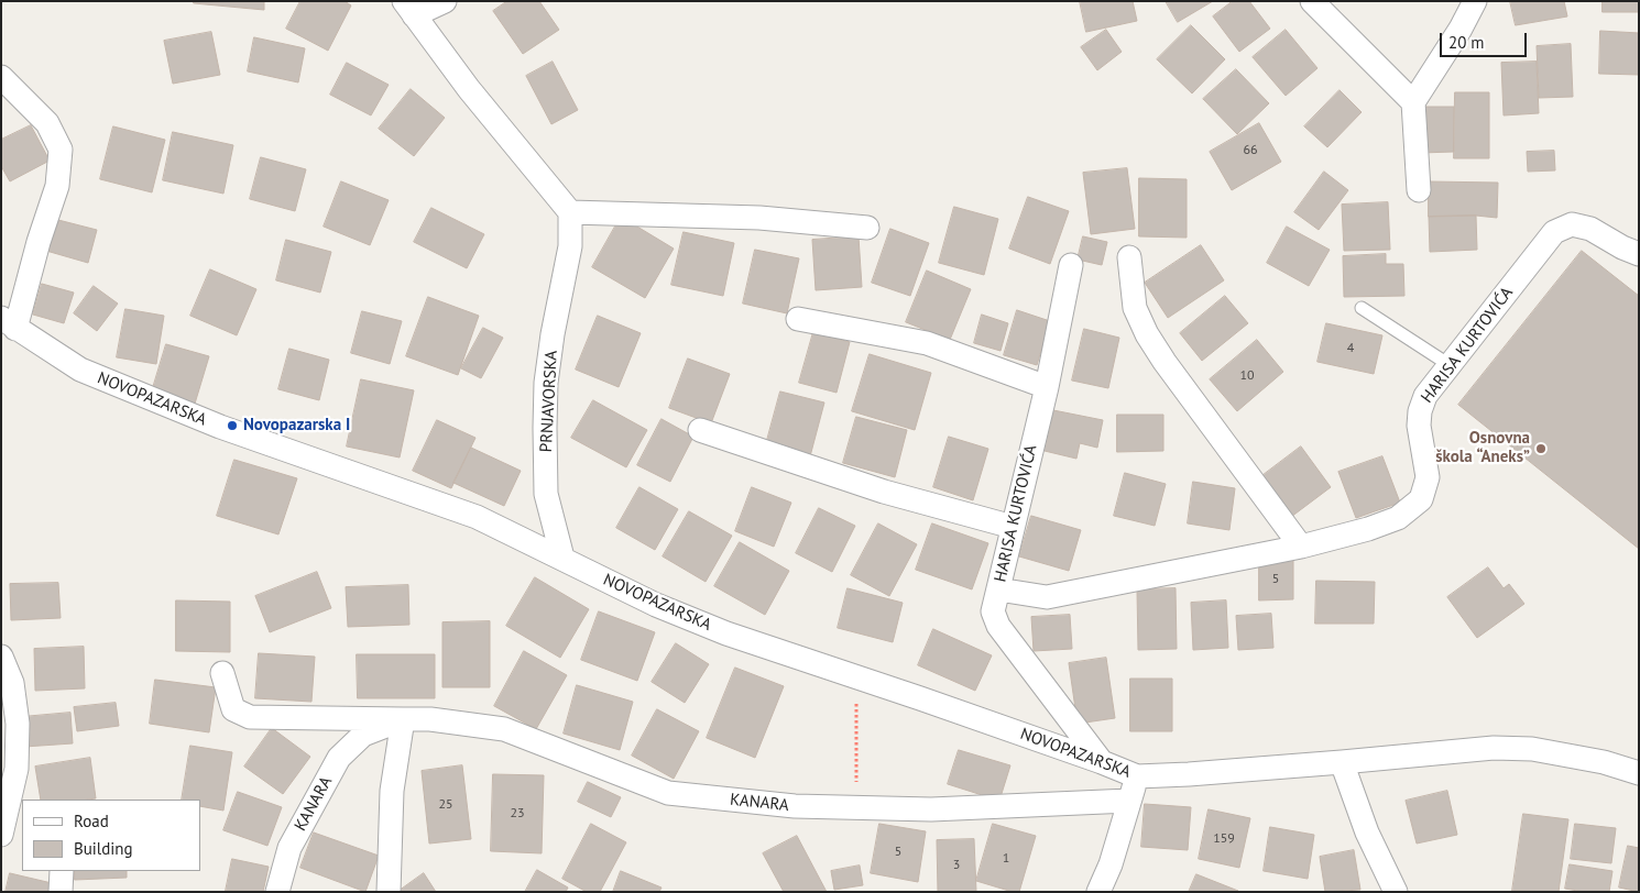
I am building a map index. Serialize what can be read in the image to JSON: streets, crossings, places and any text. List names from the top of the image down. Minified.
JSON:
{"streets":{"street":["HARISA KURTOVIĆA","NOVOPAZARSKA","PRNJAVORSKA","KANARA"]},"crossings":[["NOVOPAZARSKA","PRNJAVORSKA"]],"places":["Novopazarska I","Osnovna škola “Aneks”"],"house_numbers":["66","4","10","5","25","23","159","5","1","3"],"legend":["Road","Building"],"scale_bar":"20 m"}
